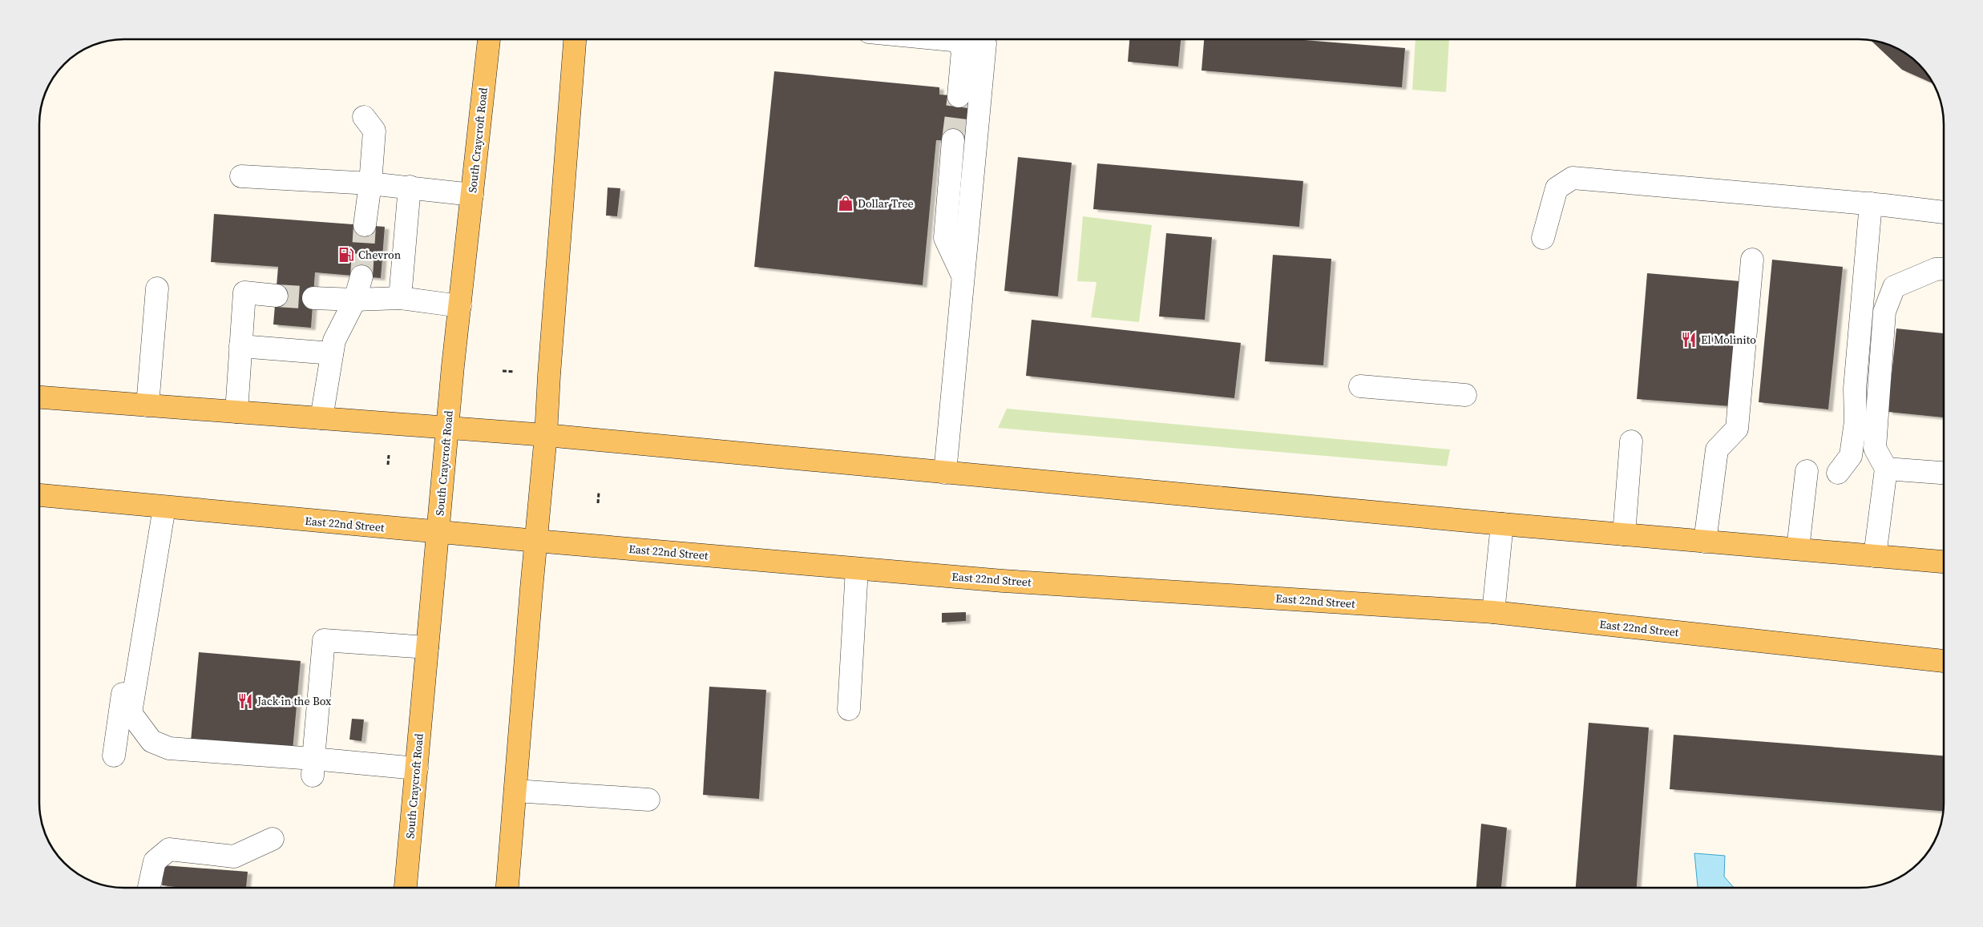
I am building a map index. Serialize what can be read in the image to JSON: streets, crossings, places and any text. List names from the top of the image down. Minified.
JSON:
{"streets":{"main road":["South Craycroft Road","East 22nd Street"]},"crossings":[["South Craycroft Road","East 22nd Street"]],"places":{"shop":["Dollar Tree"],"fuel station":["Chevron"],"restaurant":["El Molinito","Jack in the Box"]}}
